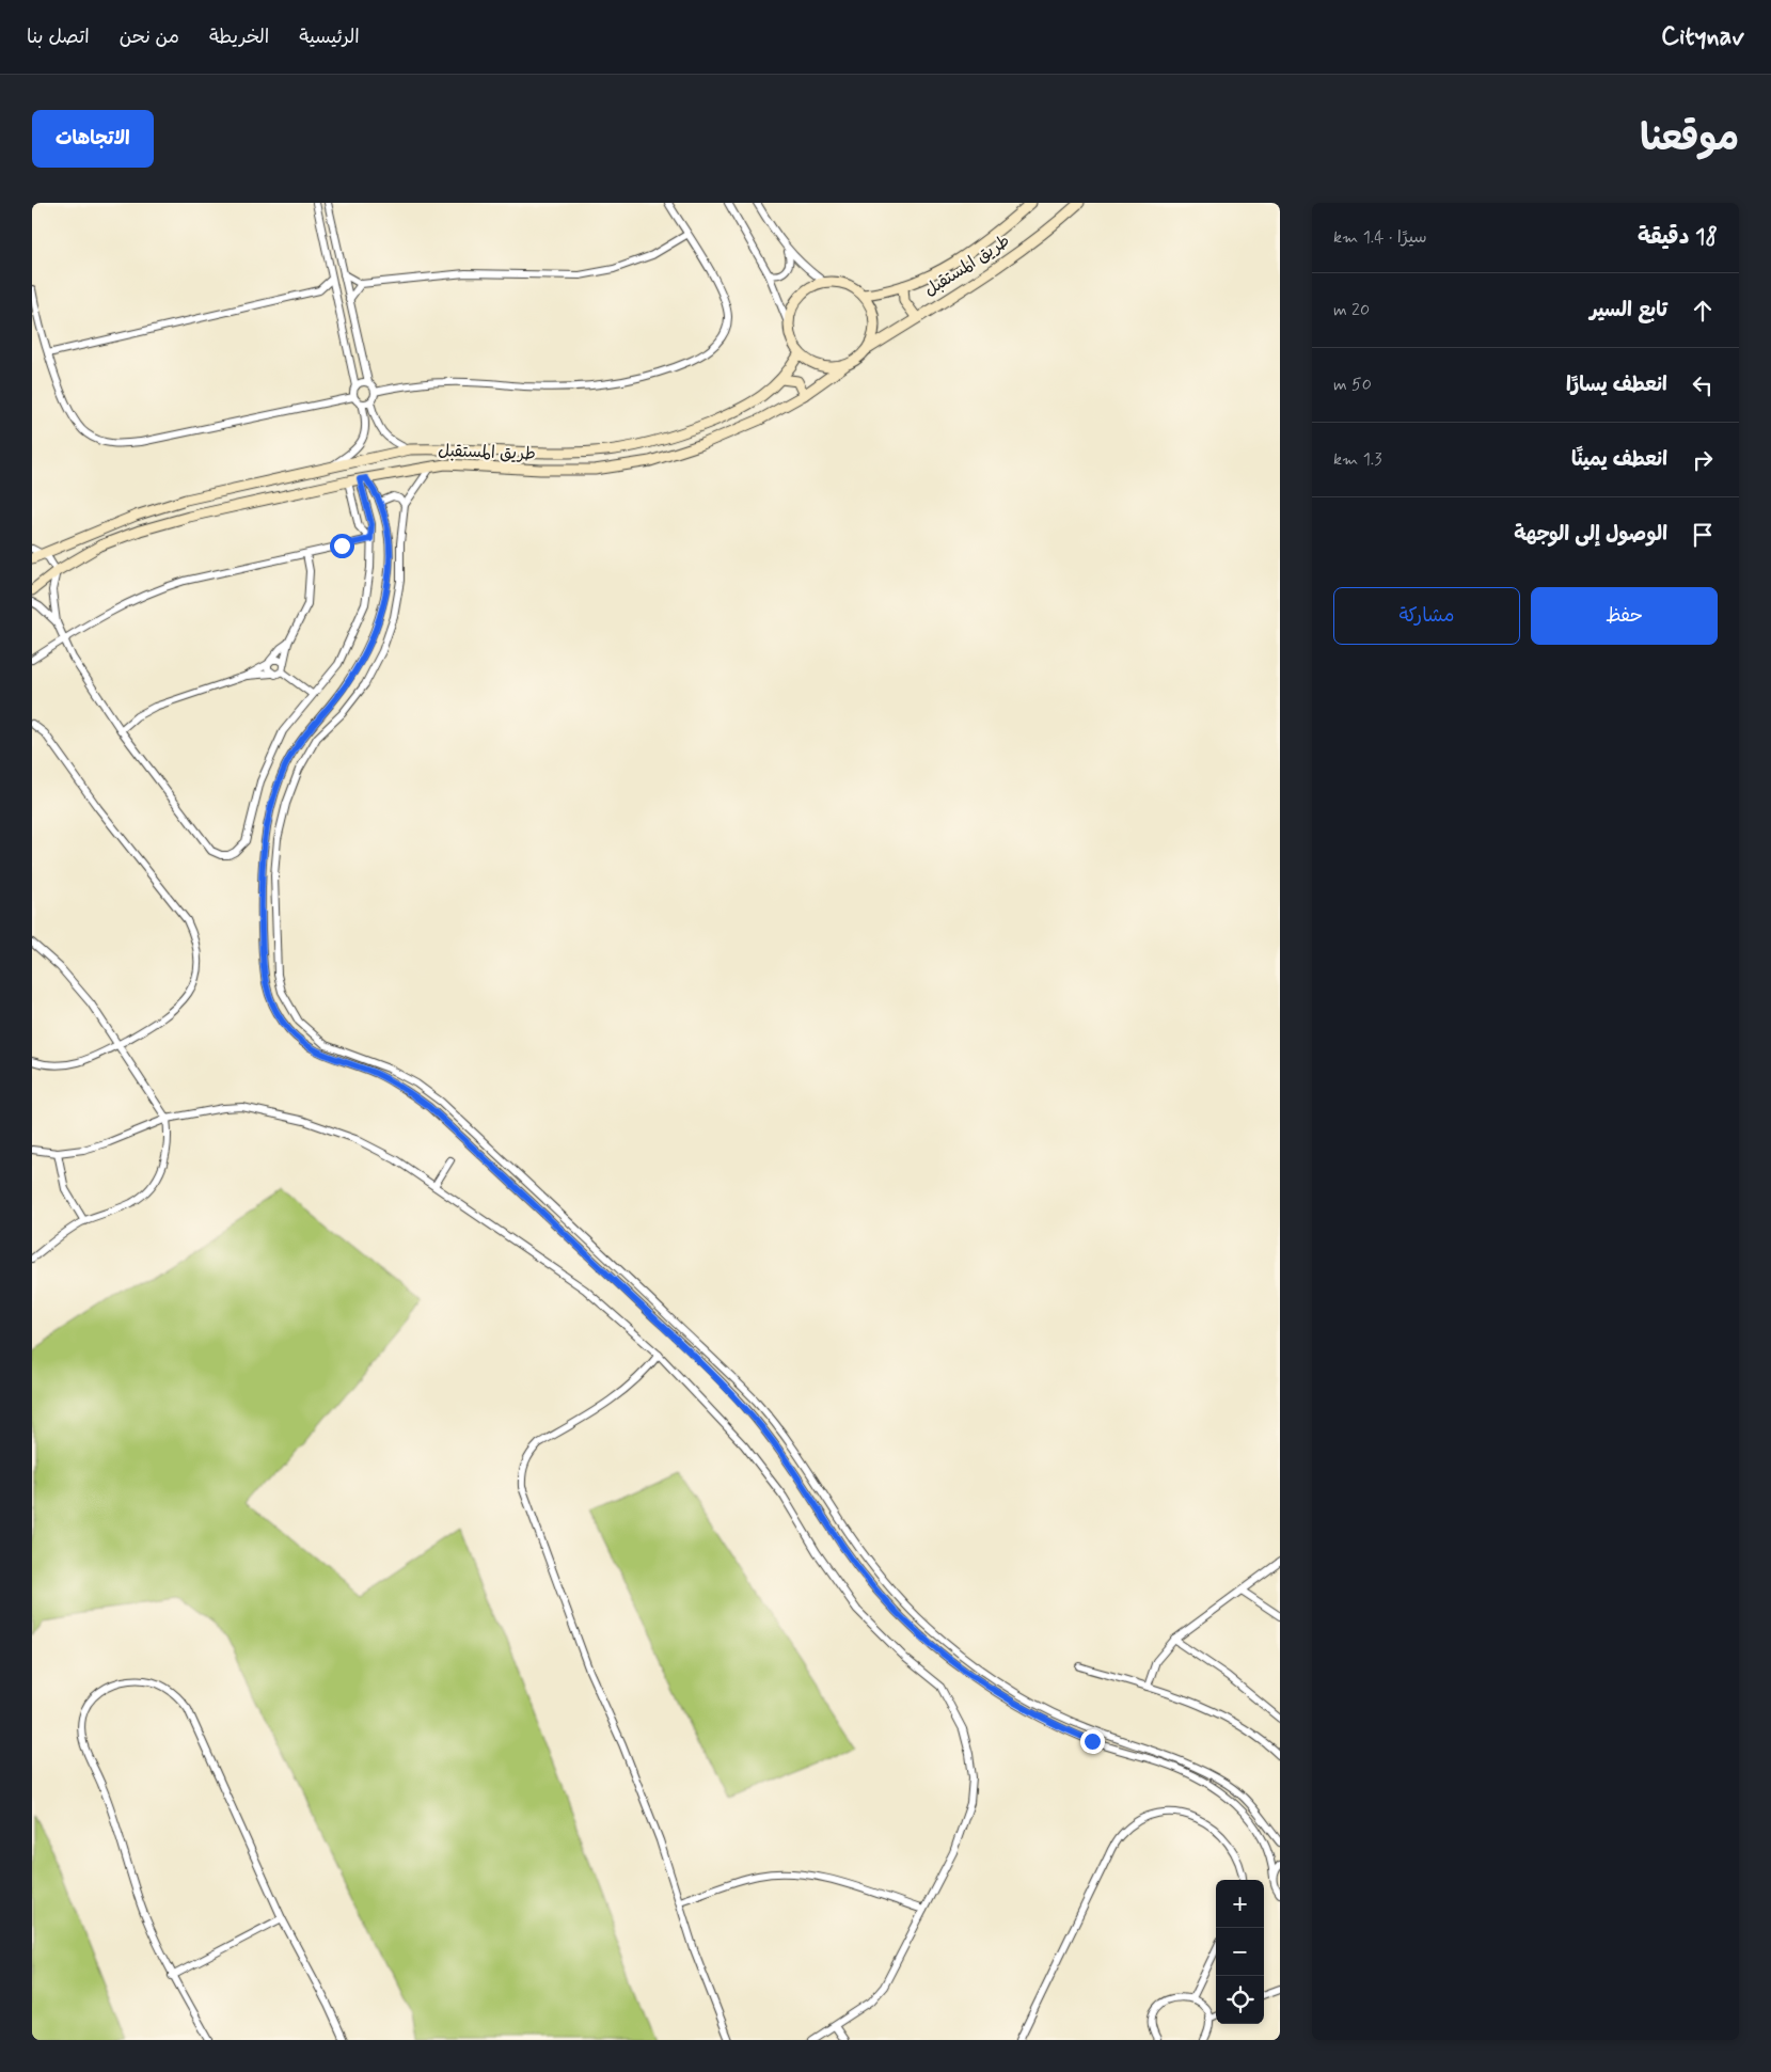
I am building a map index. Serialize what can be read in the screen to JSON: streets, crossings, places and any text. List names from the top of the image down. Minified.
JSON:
{"streets":{"main road":["طريق المستقبل"]},"page":{"header":"Citynav","nav":["الرئيسية","الخريطة","من نحن","اتصل بنا"],"title":"موقعنا","buttons":["الاتجاهات",["حفظ","مشاركة"]],"heading":["18 دقيقة","سيرًا · 1.4 km"],"list":[["تابع السير","20 m"],["انعطف يسارًا","50 m"],["انعطف يمينًا","1.3 km"],"الوصول إلى الوجهة"],"map_buttons":["+","−"]}}
